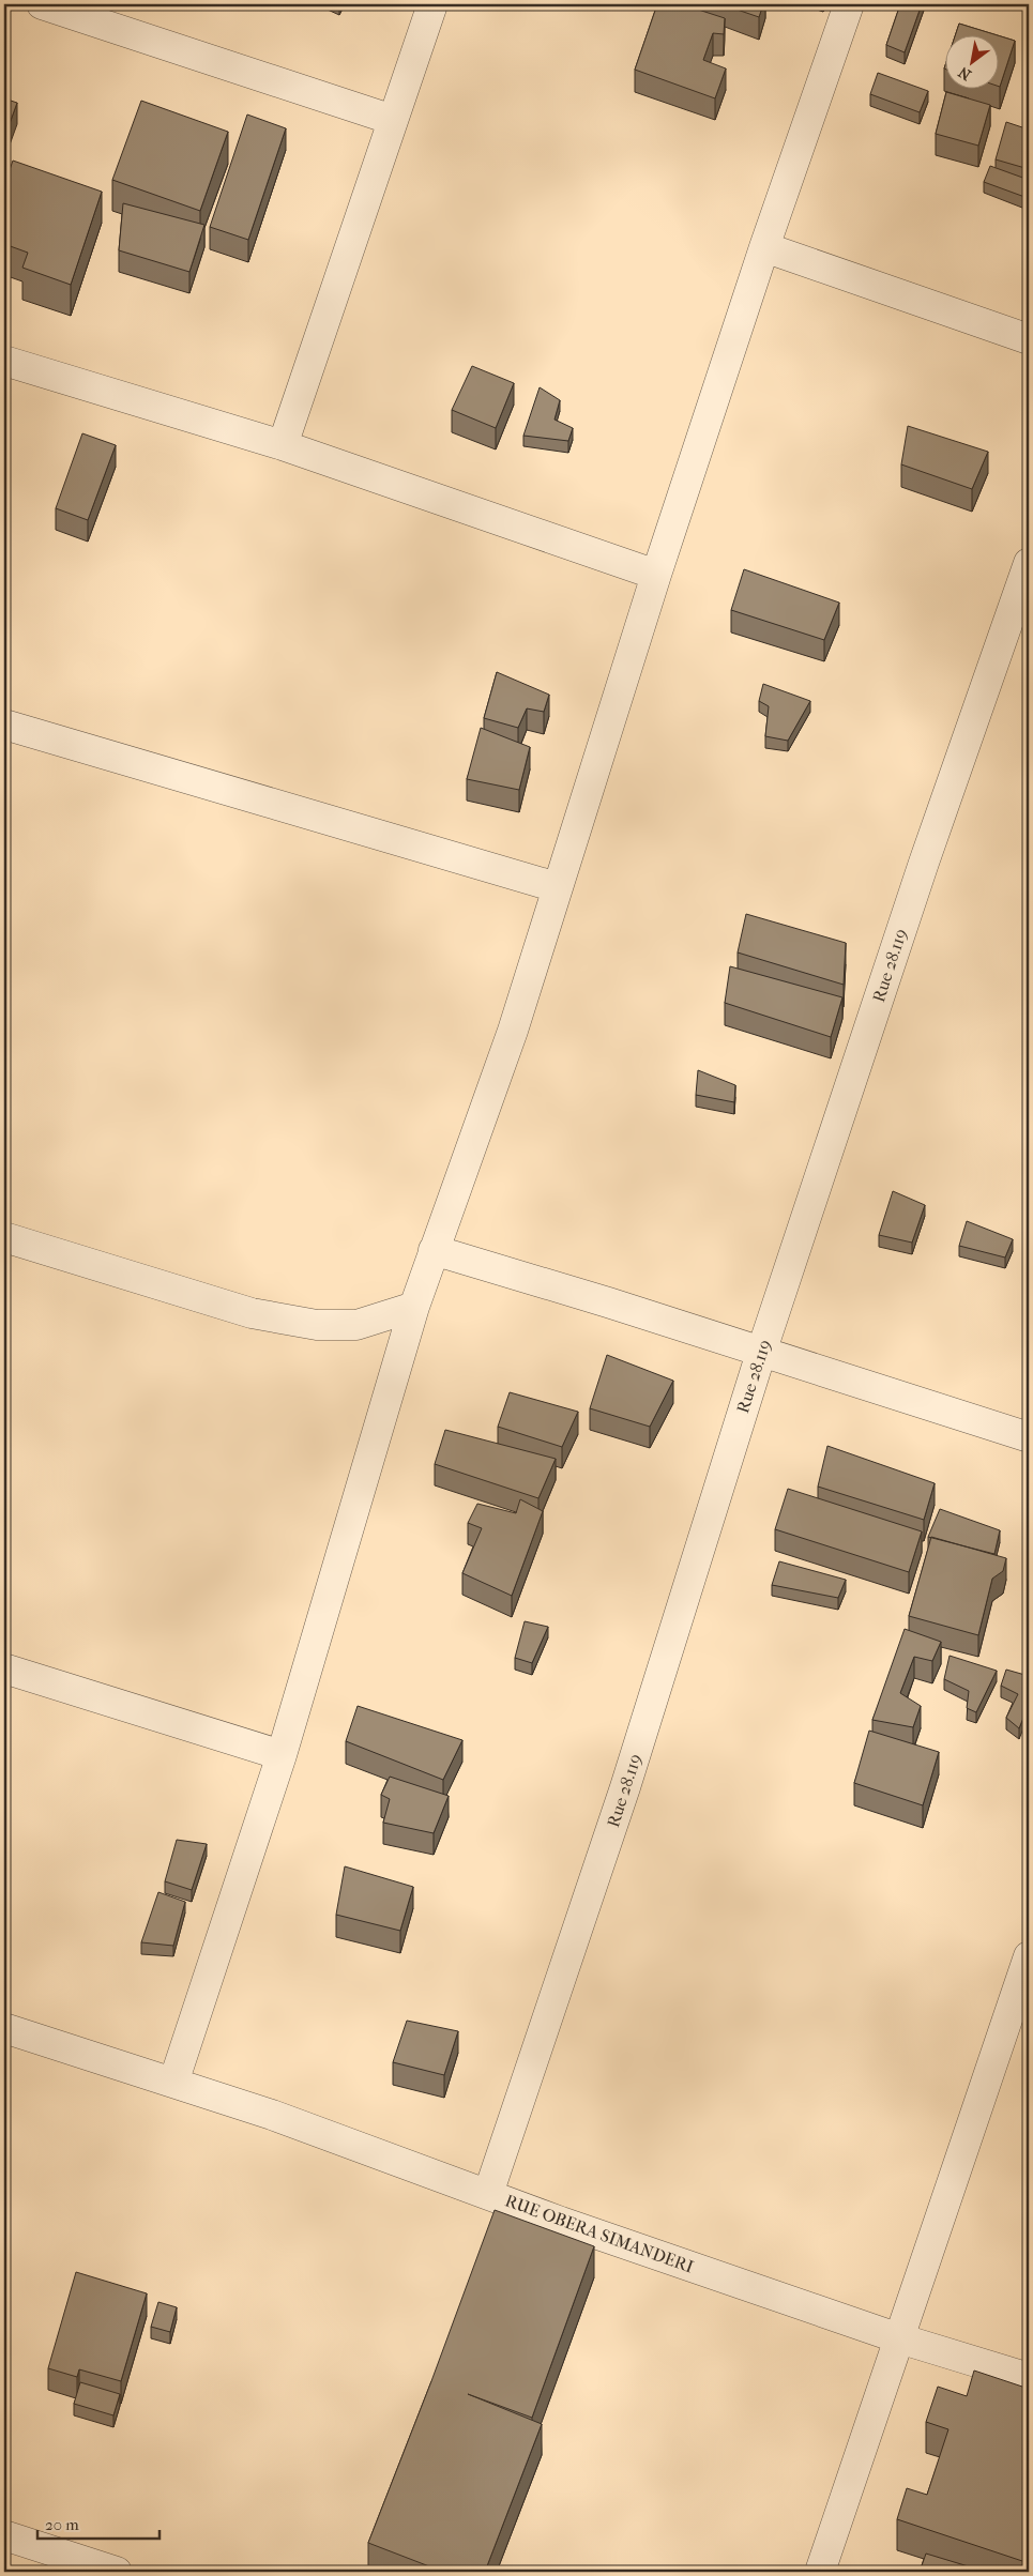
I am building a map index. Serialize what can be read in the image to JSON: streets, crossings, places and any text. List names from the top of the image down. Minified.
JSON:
{"streets":{"street":["Rue 28.119","RUE OBERA SIMANDERI"]},"crossings":[["Rue 28.119","RUE OBERA SIMANDERI"]],"scale_bar":"20 m","north":"bottom left"}
